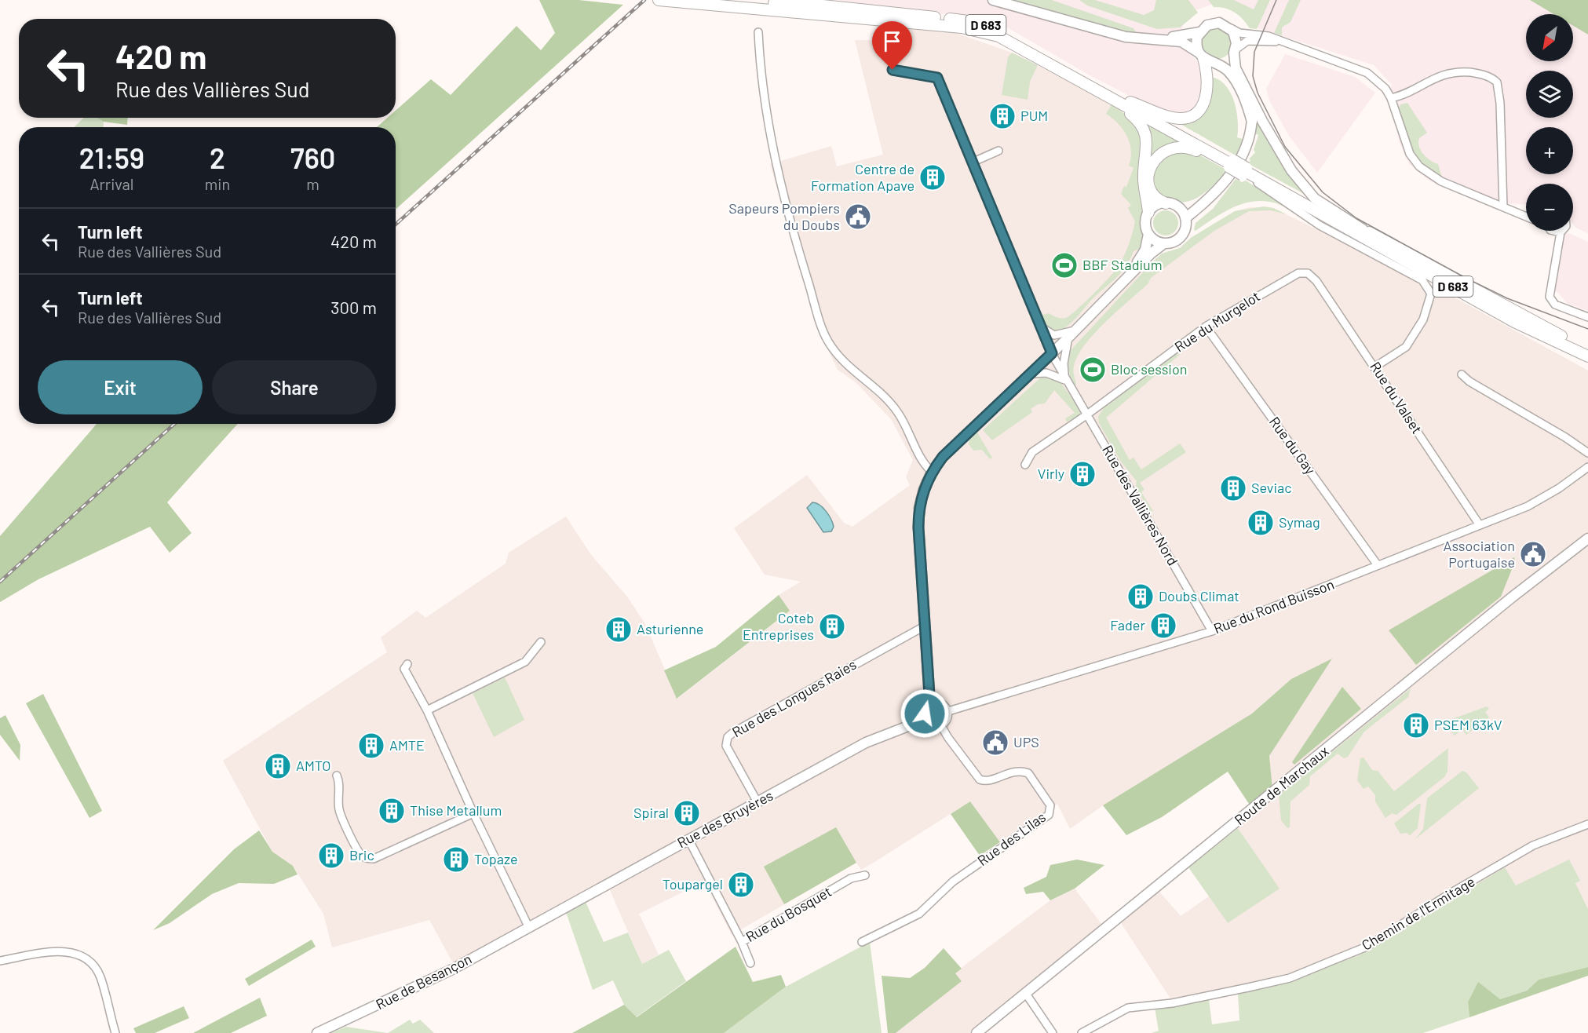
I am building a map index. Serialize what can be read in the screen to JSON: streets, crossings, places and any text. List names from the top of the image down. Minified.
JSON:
{"streets":{"main road":["D 683"],"street":["Rue du Murgelot","Rue du Valset","Rue du Gay","Rue des Vallières Nord","Rue du Rond Buisson","Rue des Longues Raies","Route de Marchaux","Rue des Bruyères","Rue des Lilas","Chemin de l'Ermitage","Rue du Bosquet","Rue de Besançon"]},"crossings":[["Rue du Murgelot","Rue du Valset"],["Rue du Murgelot","Rue du Gay"],["Rue du Murgelot","Rue des Vallières Nord"],["Rue du Valset","Rue du Rond Buisson"],["Rue du Gay","Rue du Rond Buisson"],["Rue des Vallières Nord","Rue du Rond Buisson"],["Rue du Rond Buisson","Rue des Bruyères"],["Rue du Rond Buisson","Rue des Lilas"],["Rue des Longues Raies","Rue des Bruyères"],["Rue des Bruyères","Rue des Lilas"],["Rue des Bruyères","Rue du Bosquet"],["Rue des Bruyères","Rue de Besançon"]],"places":{"building":["PUM","Centre de Formation Apave","Virly","Seviac","Symag","Doubs Climat","Fader","Coteb Entreprises","Asturienne","PSEM 63kV","AMTE","AMTO","Thise Metallum","Spiral","Bric","Topaze","Toupargel"],"public building":["Sapeurs Pompiers du Doubs","Association Portugaise","UPS"],"sports":["BBF Stadium","Bloc session"]},"north":"bottom left","page":{"map_buttons":["+","−"],"turn":["420 m","Rue des Vallières Sud"],"eta":["21:59","Arrival","2","min","760","m"],"list":[{"name":"Turn left","note":"Rue des Vallières Sud","value":"420 m"},{"name":"Turn left","note":"Rue des Vallières Sud","value":"300 m"}],"buttons":["Exit","Share"]}}
